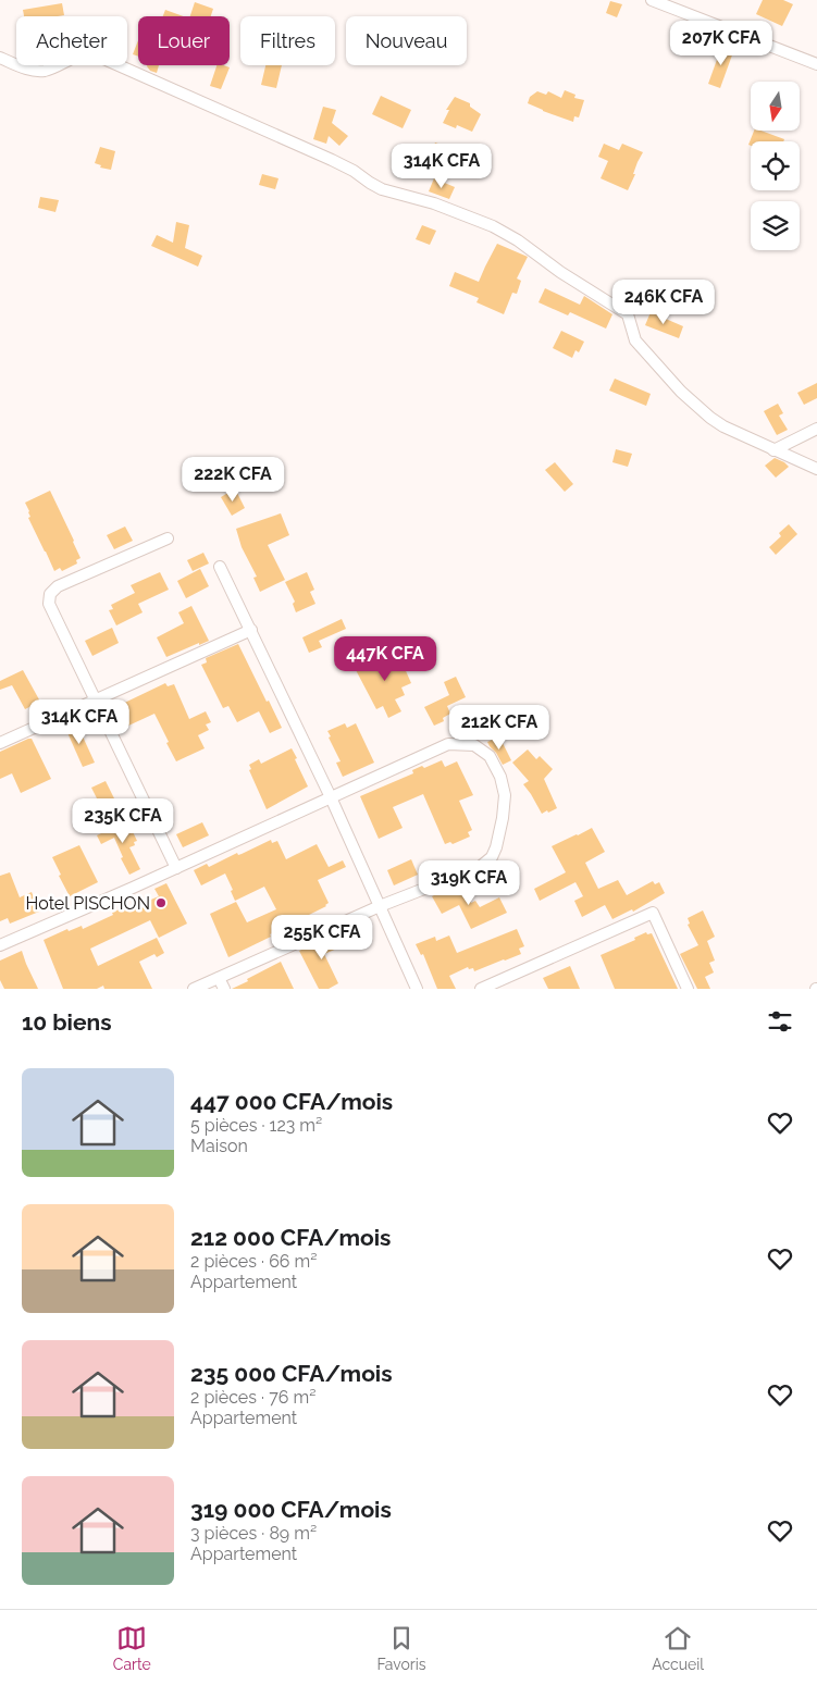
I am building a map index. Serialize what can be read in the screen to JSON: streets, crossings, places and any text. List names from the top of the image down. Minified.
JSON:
{"places":["Hotel PISCHON"],"north":"bottom","page":{"chip":["Acheter","Louer","Filtres","Nouveau"],"price":["207K CFA","314K CFA","246K CFA","222K CFA","447K CFA","314K CFA","212K CFA","235K CFA","319K CFA","255K CFA"],"heading":"10 biens","list":[{"name":"447 000 CFA/mois","note":"5 pièces · 123 m² · Maison"},{"name":"212 000 CFA/mois","note":"2 pièces · 66 m² · Appartement"},{"name":"235 000 CFA/mois","note":"2 pièces · 76 m² · Appartement"},{"name":"319 000 CFA/mois","note":"3 pièces · 89 m² · Appartement"}],"tabs":["Carte","Favoris","Accueil"]}}
